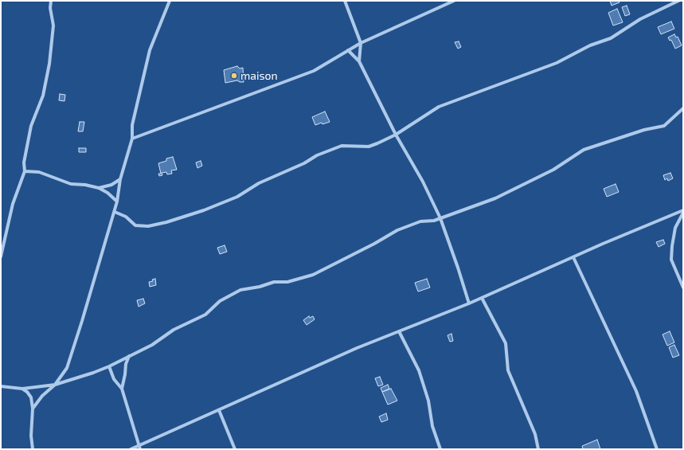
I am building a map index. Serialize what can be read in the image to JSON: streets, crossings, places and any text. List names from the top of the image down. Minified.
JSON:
{"places":["maison"]}
